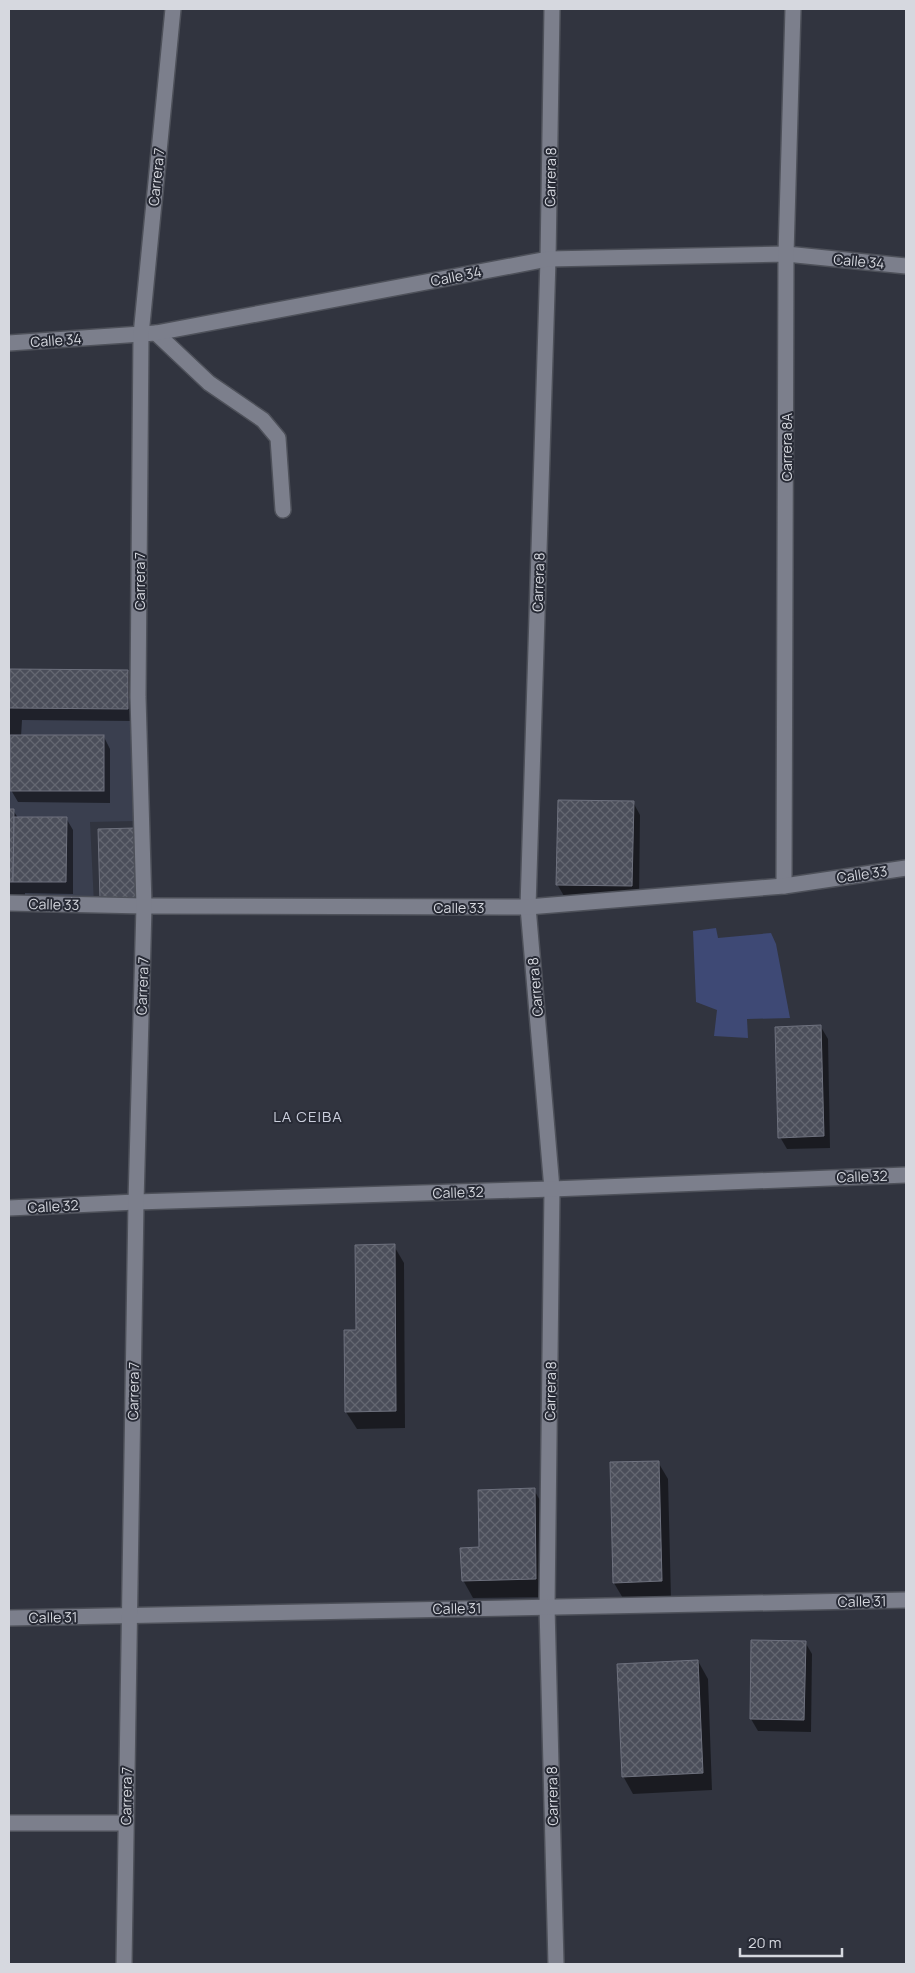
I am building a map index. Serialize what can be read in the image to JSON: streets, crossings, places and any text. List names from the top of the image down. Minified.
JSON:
{"streets":{"street":["Carrera 7","Carrera 8","Calle 34","Carrera 8A","Calle 33","Calle 32","Calle 31"]},"crossings":[["Carrera 7","Calle 34"],["Carrera 7","Calle 33"],["Carrera 7","Calle 32"],["Carrera 7","Calle 31"],["Carrera 8","Calle 34"],["Carrera 8","Calle 33"],["Carrera 8","Calle 32"],["Carrera 8","Calle 31"],["Calle 34","Carrera 8A"],["Carrera 8A","Calle 33"]],"districts":["LA CEIBA"],"scale_bar":"20 m"}
